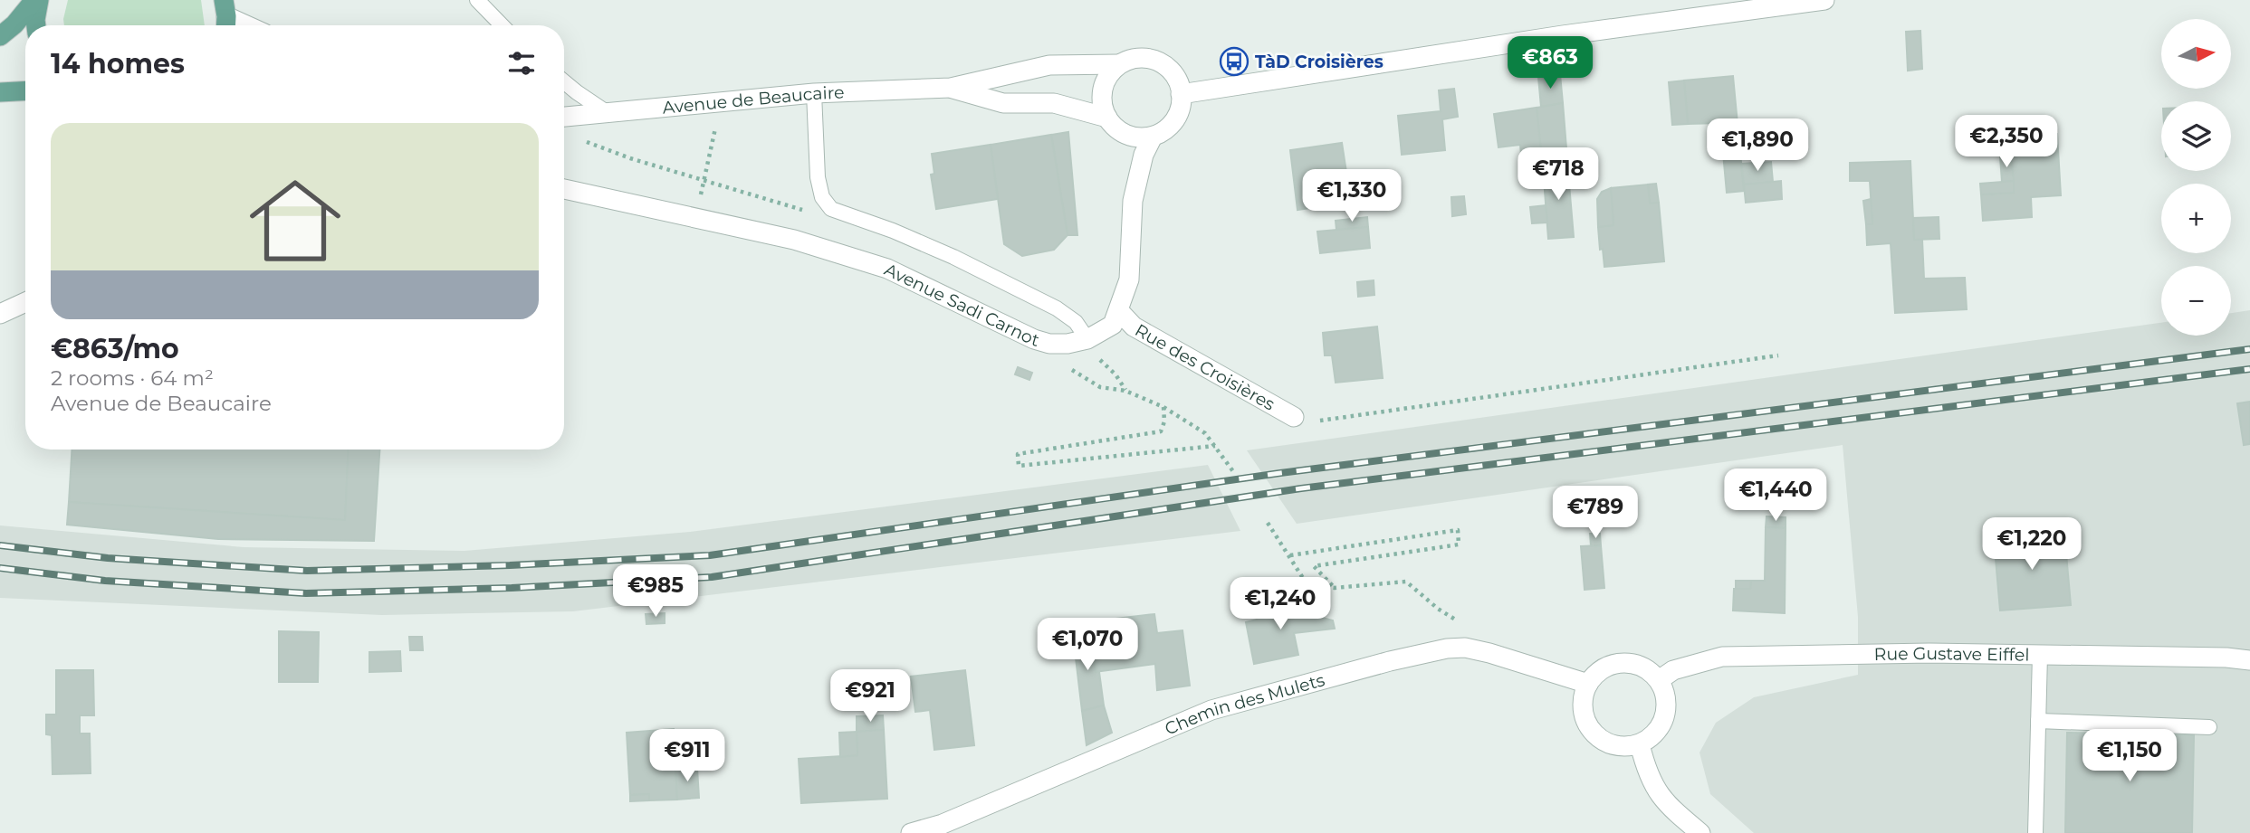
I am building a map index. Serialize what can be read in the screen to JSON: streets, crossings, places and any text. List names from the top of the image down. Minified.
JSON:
{"streets":{"street":["Avenue de Beaucaire","Avenue Sadi Carnot","Rue des Croisières","Rue Gustave Eiffel","Chemin des Mulets"]},"crossings":[["Rue Gustave Eiffel","Chemin des Mulets"]],"places":{"bus stop":["TàD Croisières"]},"north":"right","page":{"map_buttons":["+","−"],"heading":"14 homes","price":["€863","€2,350","€1,890","€718","€1,330","€1,440","€789","€1,220","€985","€1,240","€1,070","€921","€911","€1,150"],"list":[{"name":"€863/mo","note":"2 rooms · 64 m² · Avenue de Beaucaire"}]}}
